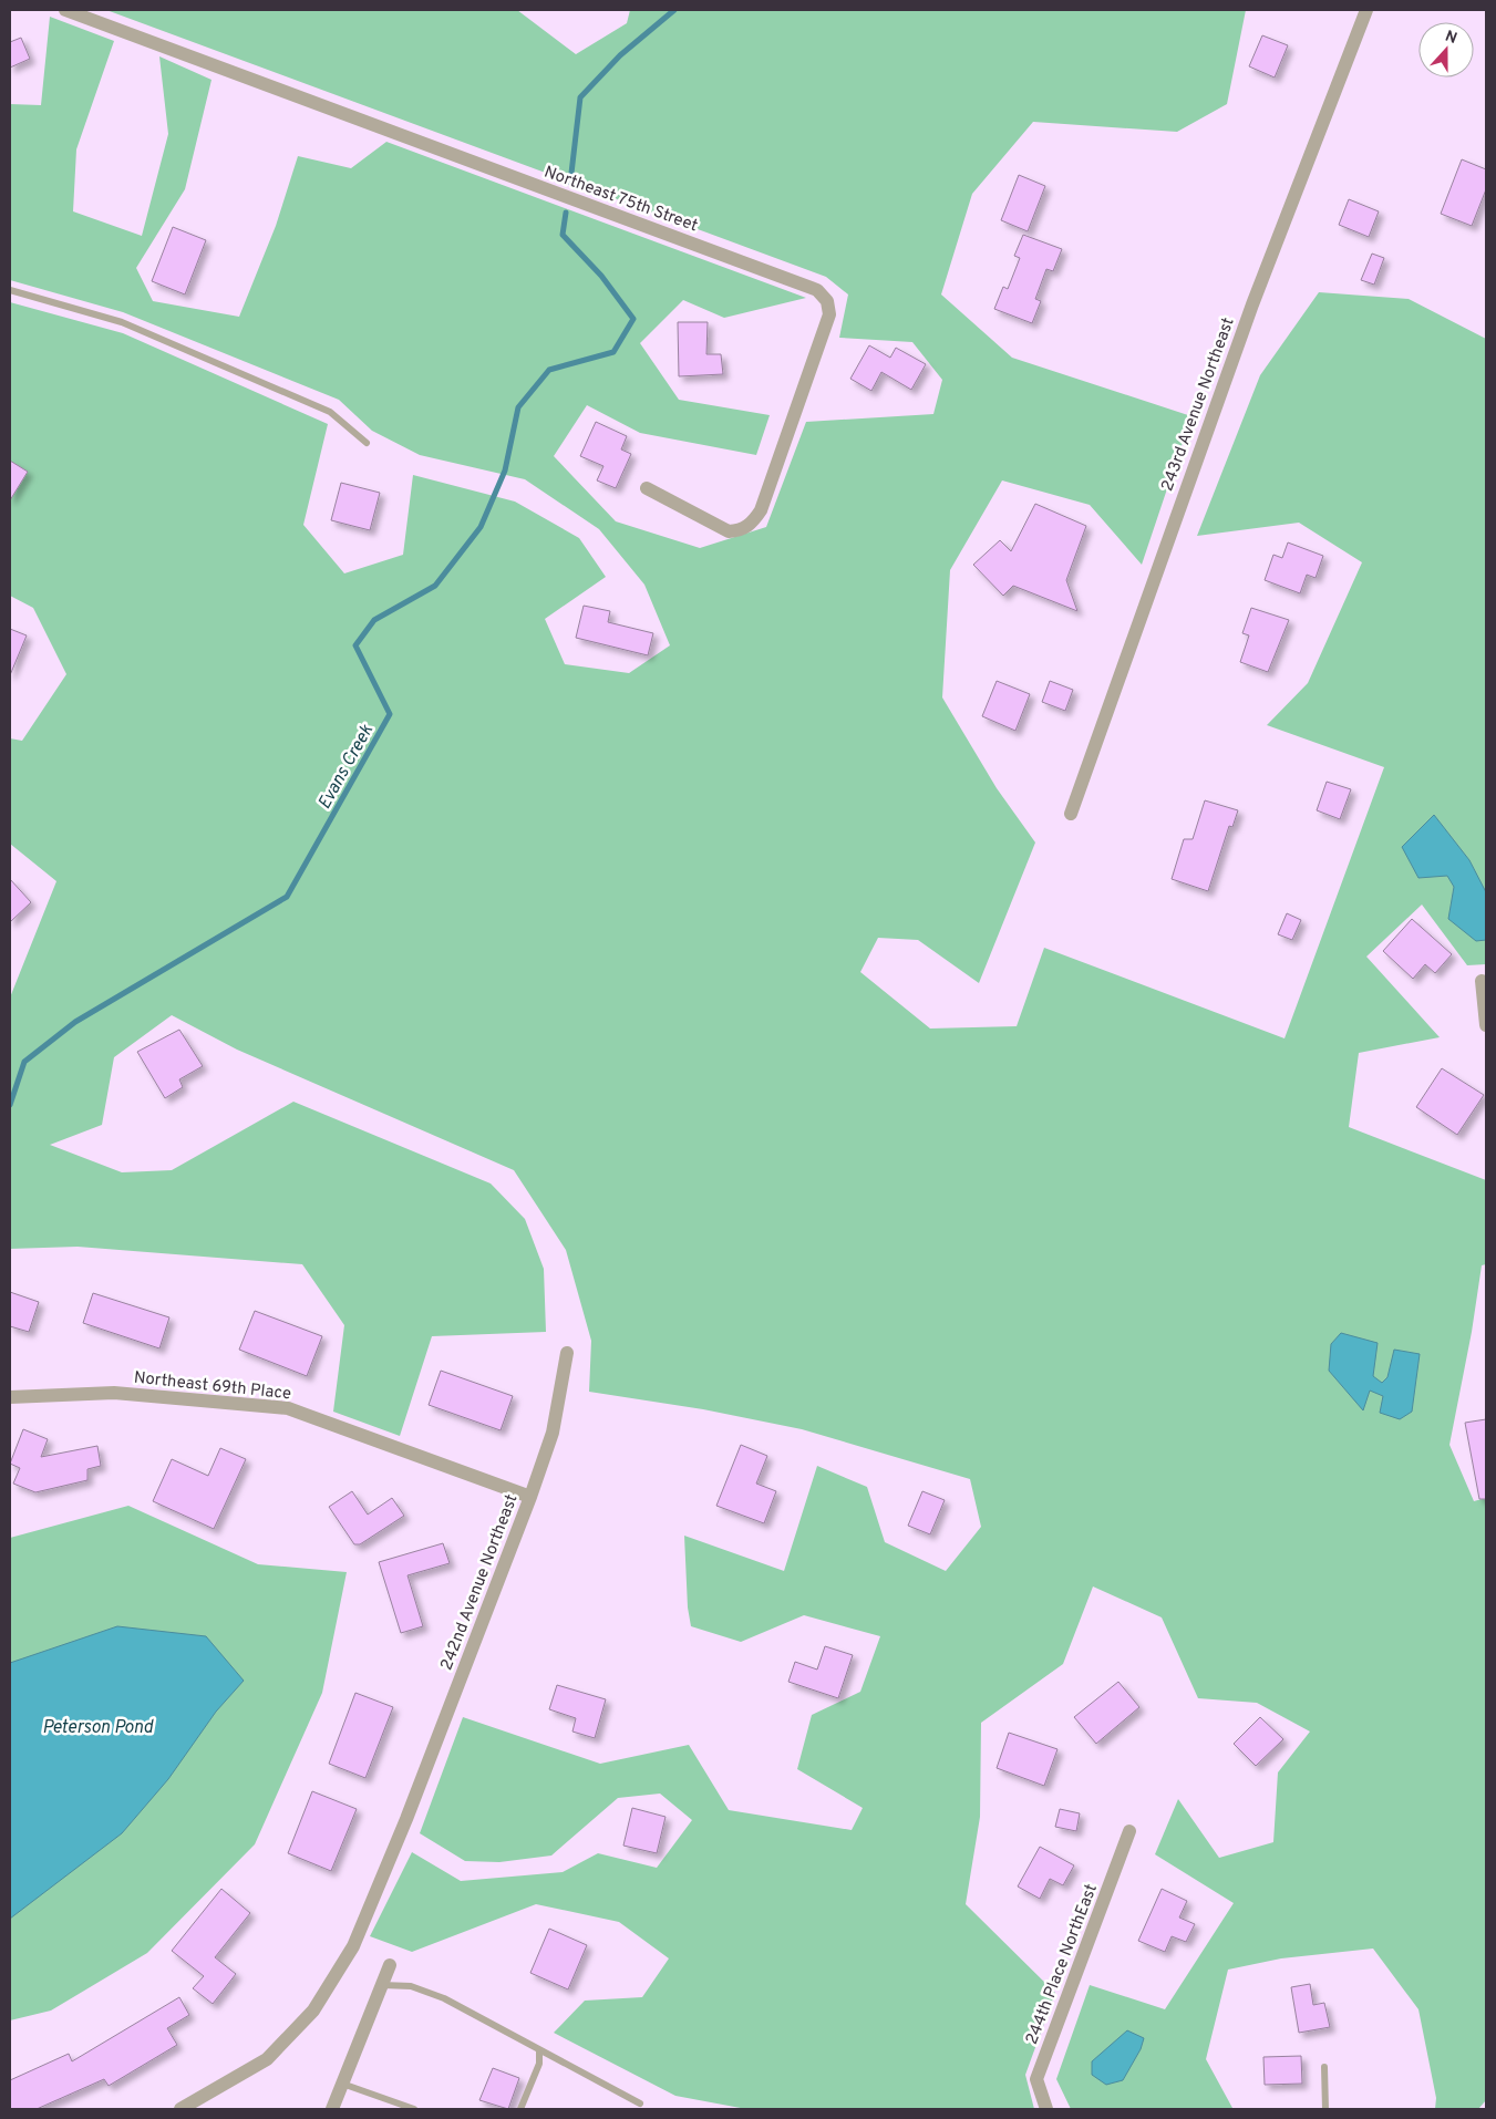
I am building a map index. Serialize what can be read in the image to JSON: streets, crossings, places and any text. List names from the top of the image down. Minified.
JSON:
{"streets":{"street":["Northeast 75th Street","243rd Avenue Northeast","Northeast 69th Place","242nd Avenue Northeast","244th Place NorthEast"]},"crossings":[["Northeast 69th Place","242nd Avenue Northeast"]],"water":["Evans Creek","Peterson Pond"],"north":"top"}
